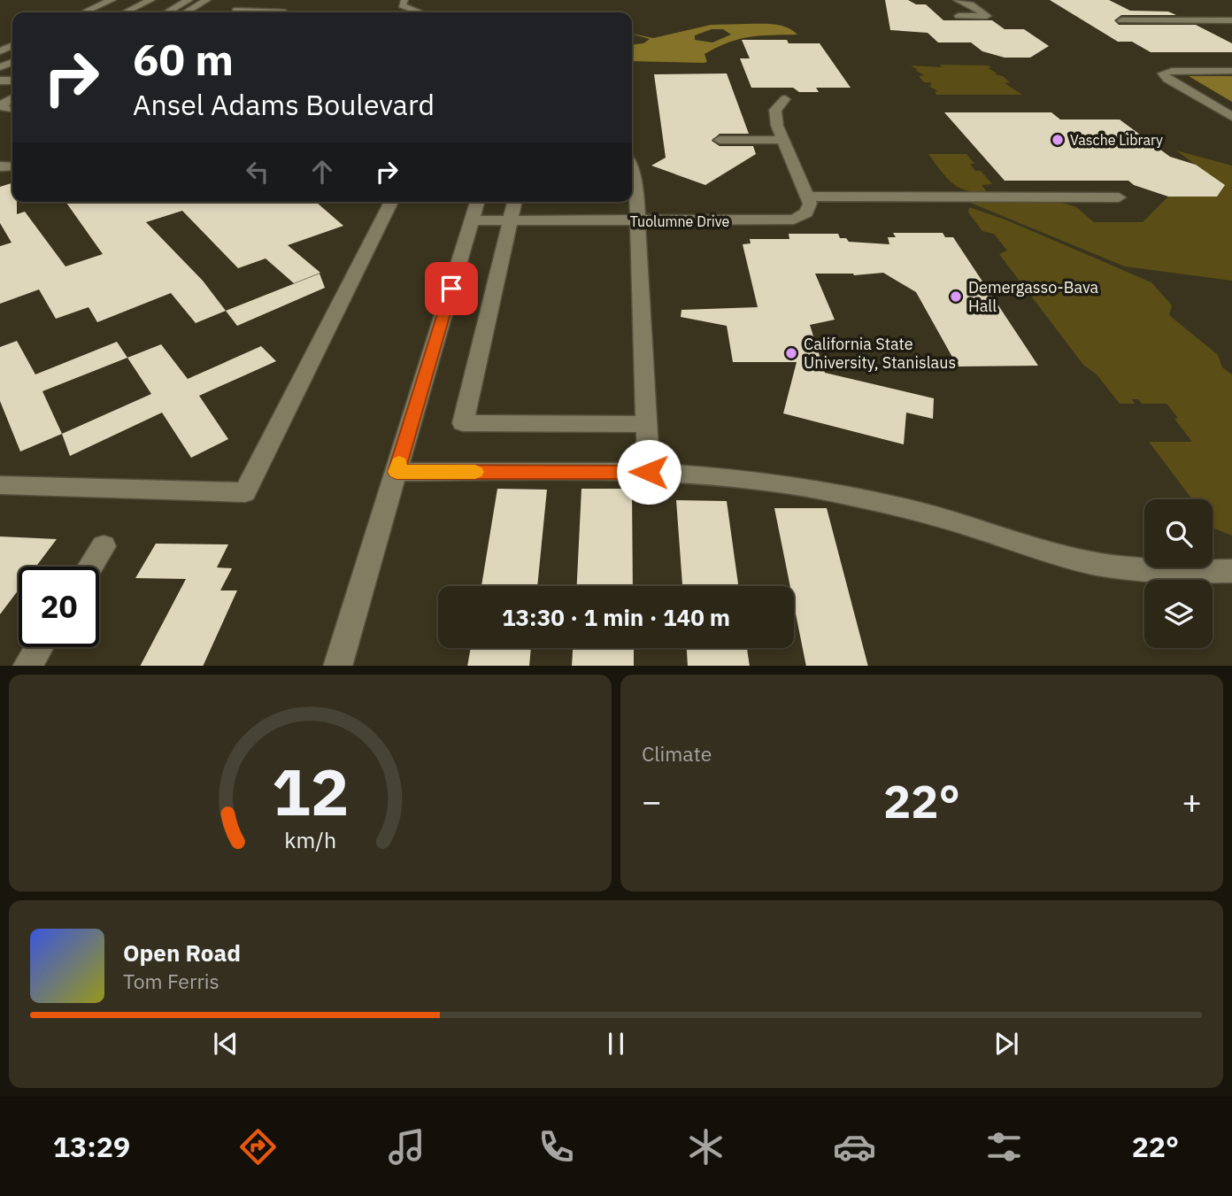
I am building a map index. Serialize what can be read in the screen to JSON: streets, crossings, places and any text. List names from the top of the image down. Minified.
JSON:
{"streets":{"street":["Tuolumne Drive"]},"places":["Vasche Library","Demergasso-Bava Hall","California State University, Stanislaus"],"page":{"turn":["60 m","Ansel Adams Boulevard"],"limit":"20","trip":"13:30 · 1 min · 140 m","tile":"Climate","heat":["−","22°","+"],"song":["Open Road","Tom Ferris"],"tabs":["13:29","22°"],"gauge":["12","km/h"]}}
